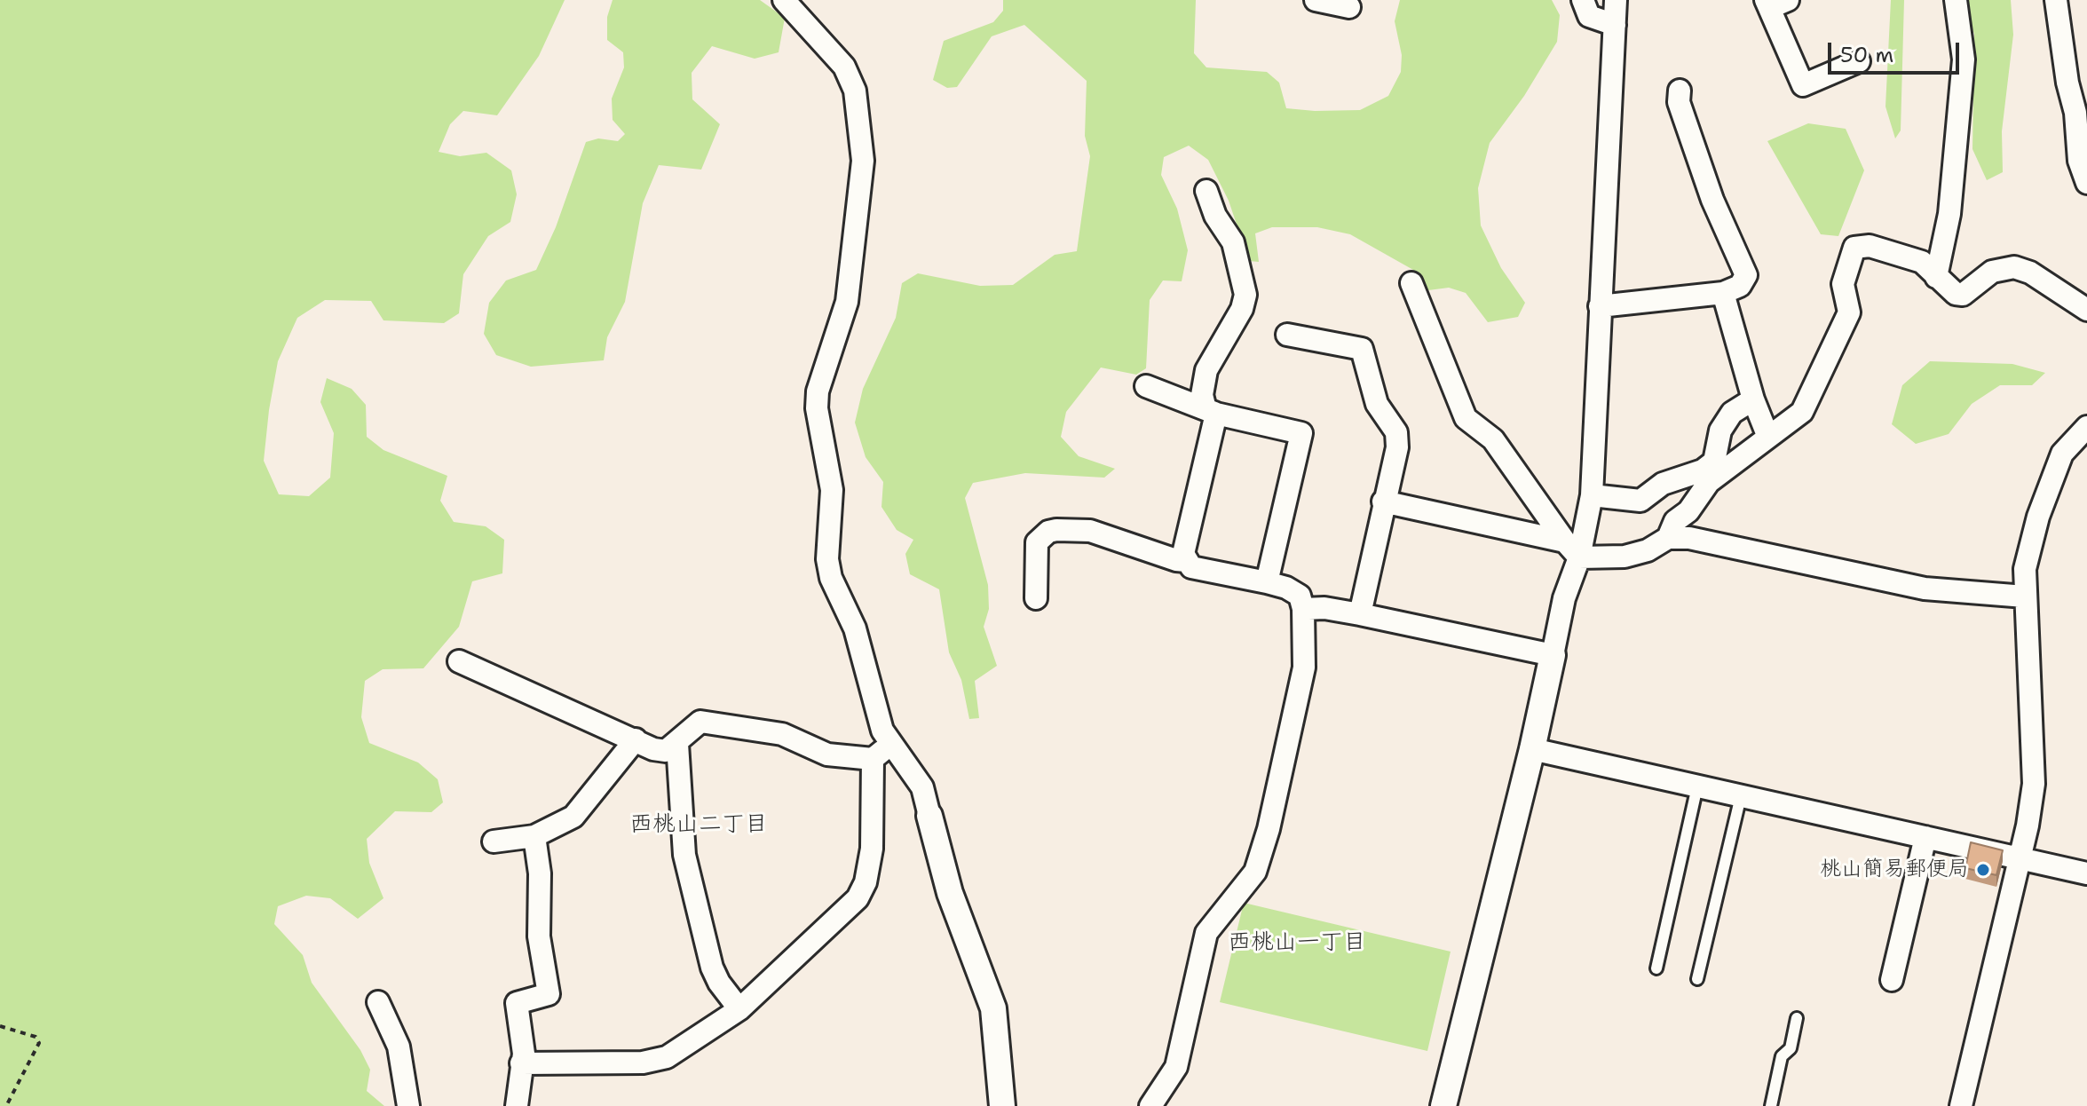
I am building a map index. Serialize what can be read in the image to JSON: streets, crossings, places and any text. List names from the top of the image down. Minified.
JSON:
{"districts":["西桃山二丁目","西桃山一丁目"],"places":["桃山簡易郵便局"],"scale_bar":"50 m"}
